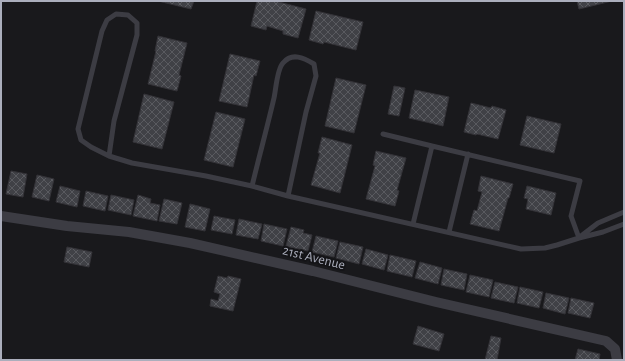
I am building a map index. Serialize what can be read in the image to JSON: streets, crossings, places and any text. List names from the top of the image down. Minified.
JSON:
{"streets":{"street":["21st Avenue"]}}
